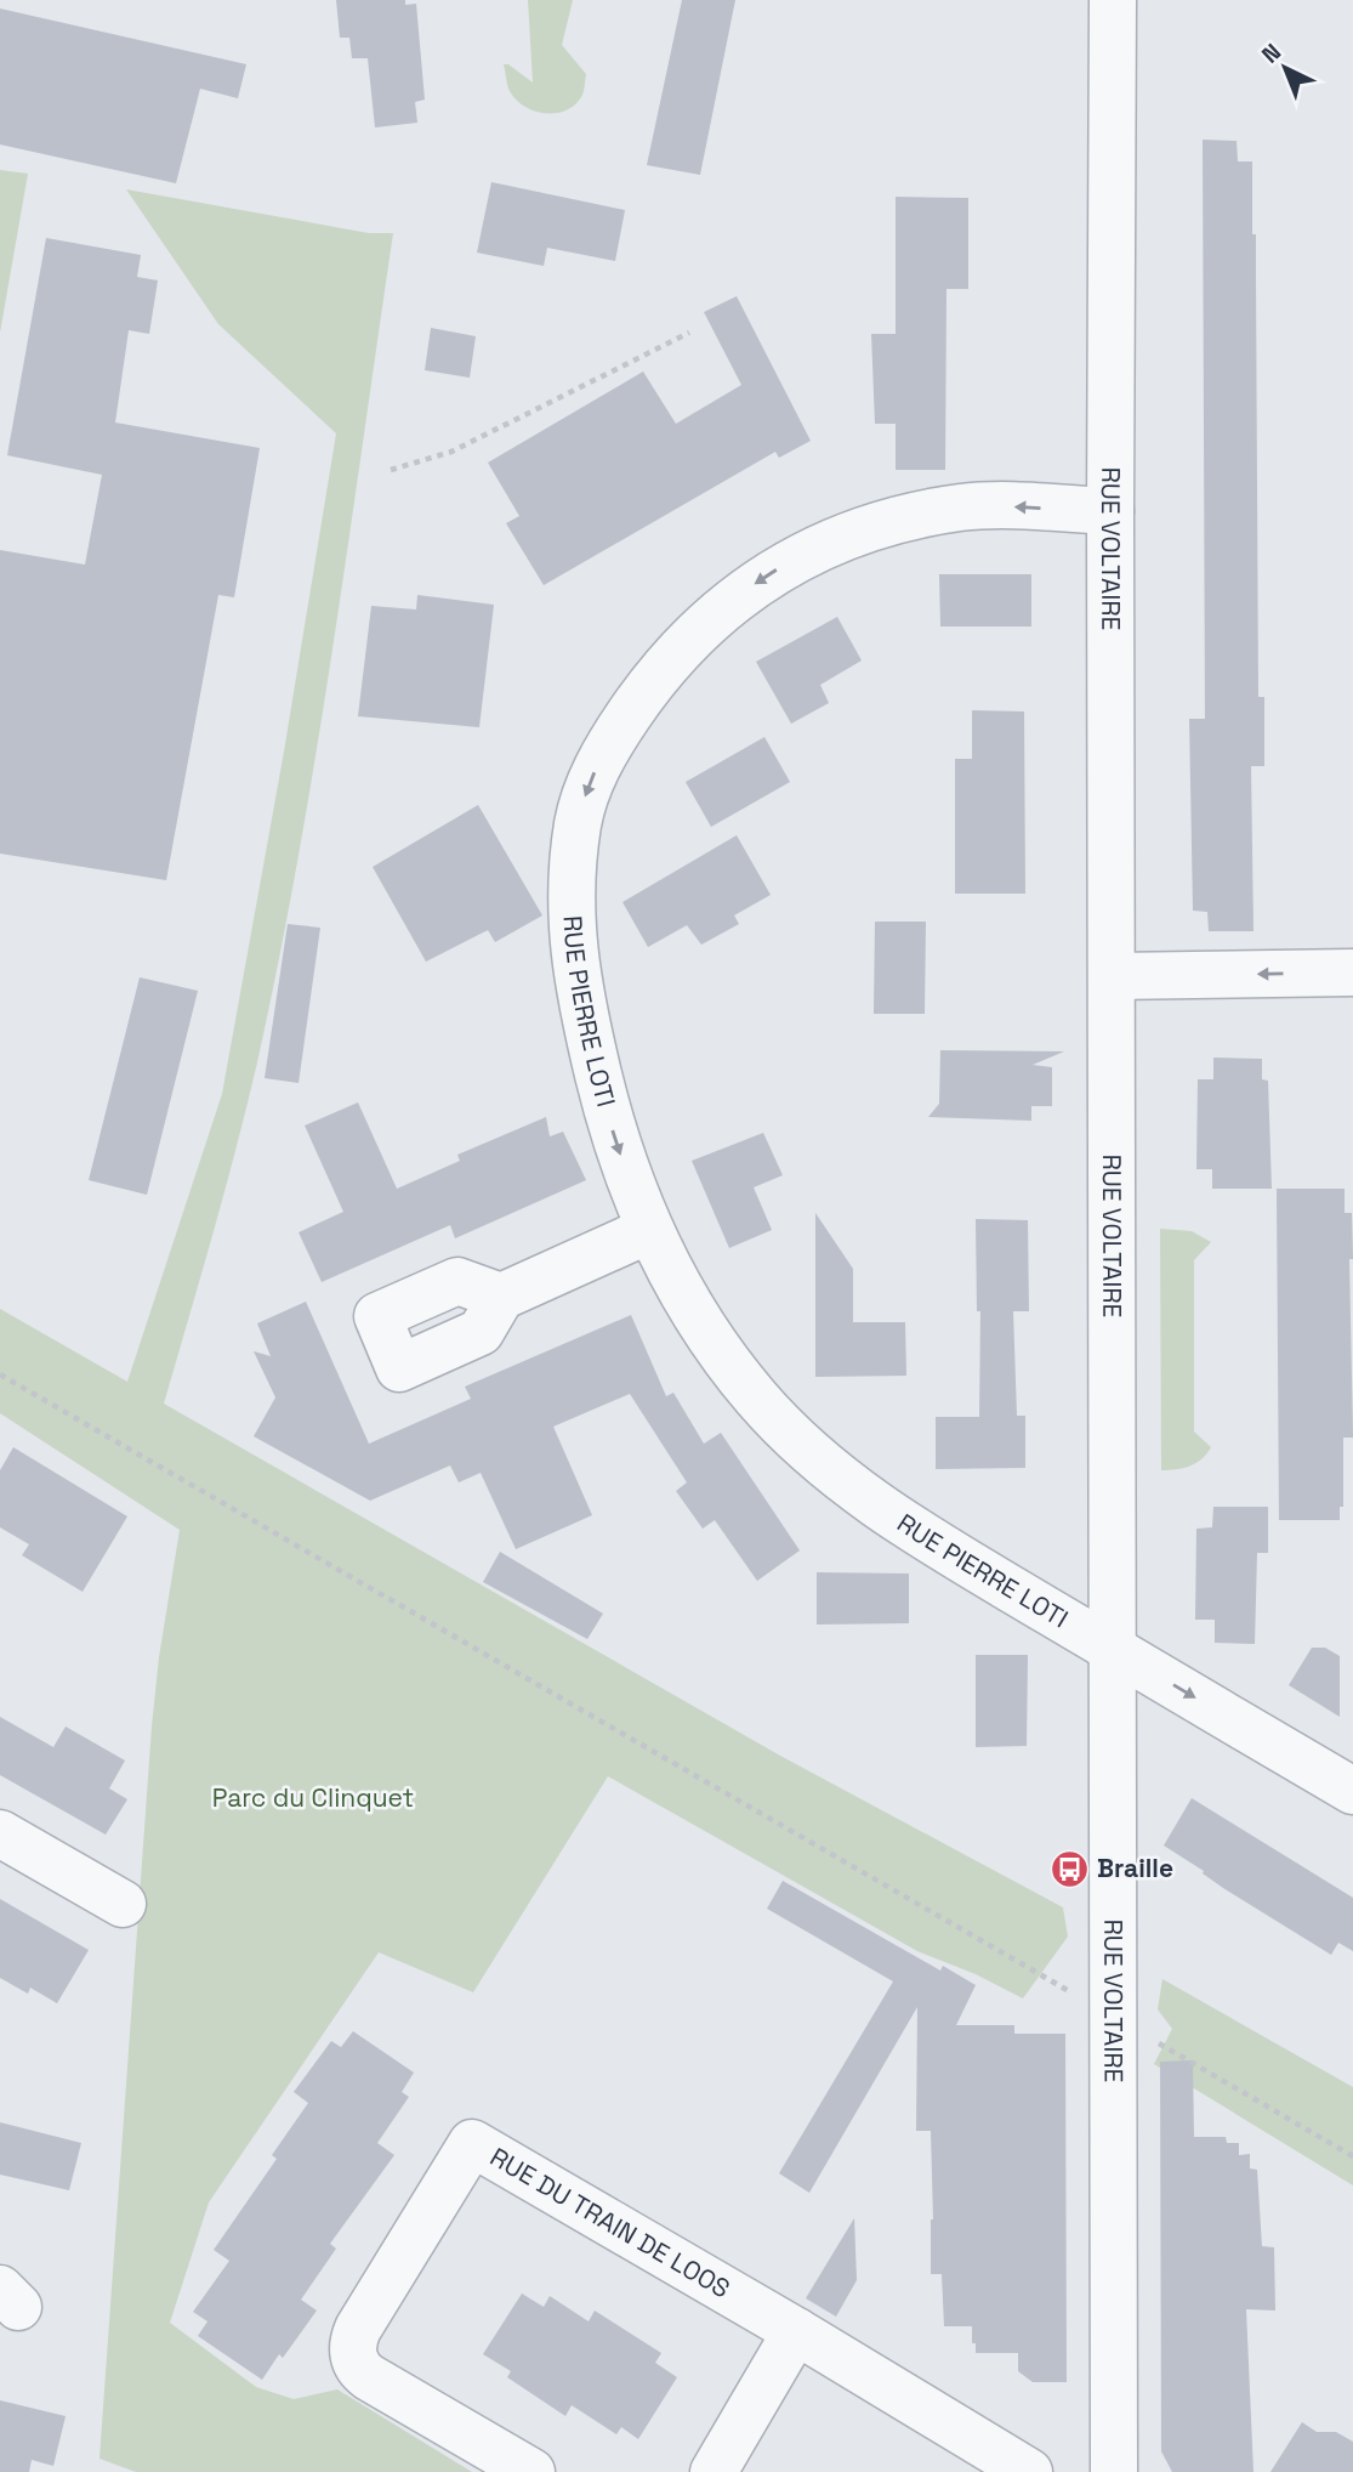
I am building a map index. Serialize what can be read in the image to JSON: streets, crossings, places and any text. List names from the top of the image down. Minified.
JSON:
{"streets":{"street":["RUE VOLTAIRE","RUE PIERRE LOTI","RUE DU TRAIN DE LOOS"]},"crossings":[["RUE VOLTAIRE","RUE PIERRE LOTI"]],"parks":["Parc du Clinquet"],"places":{"bus stop":["Braille"]},"north":"top left"}
